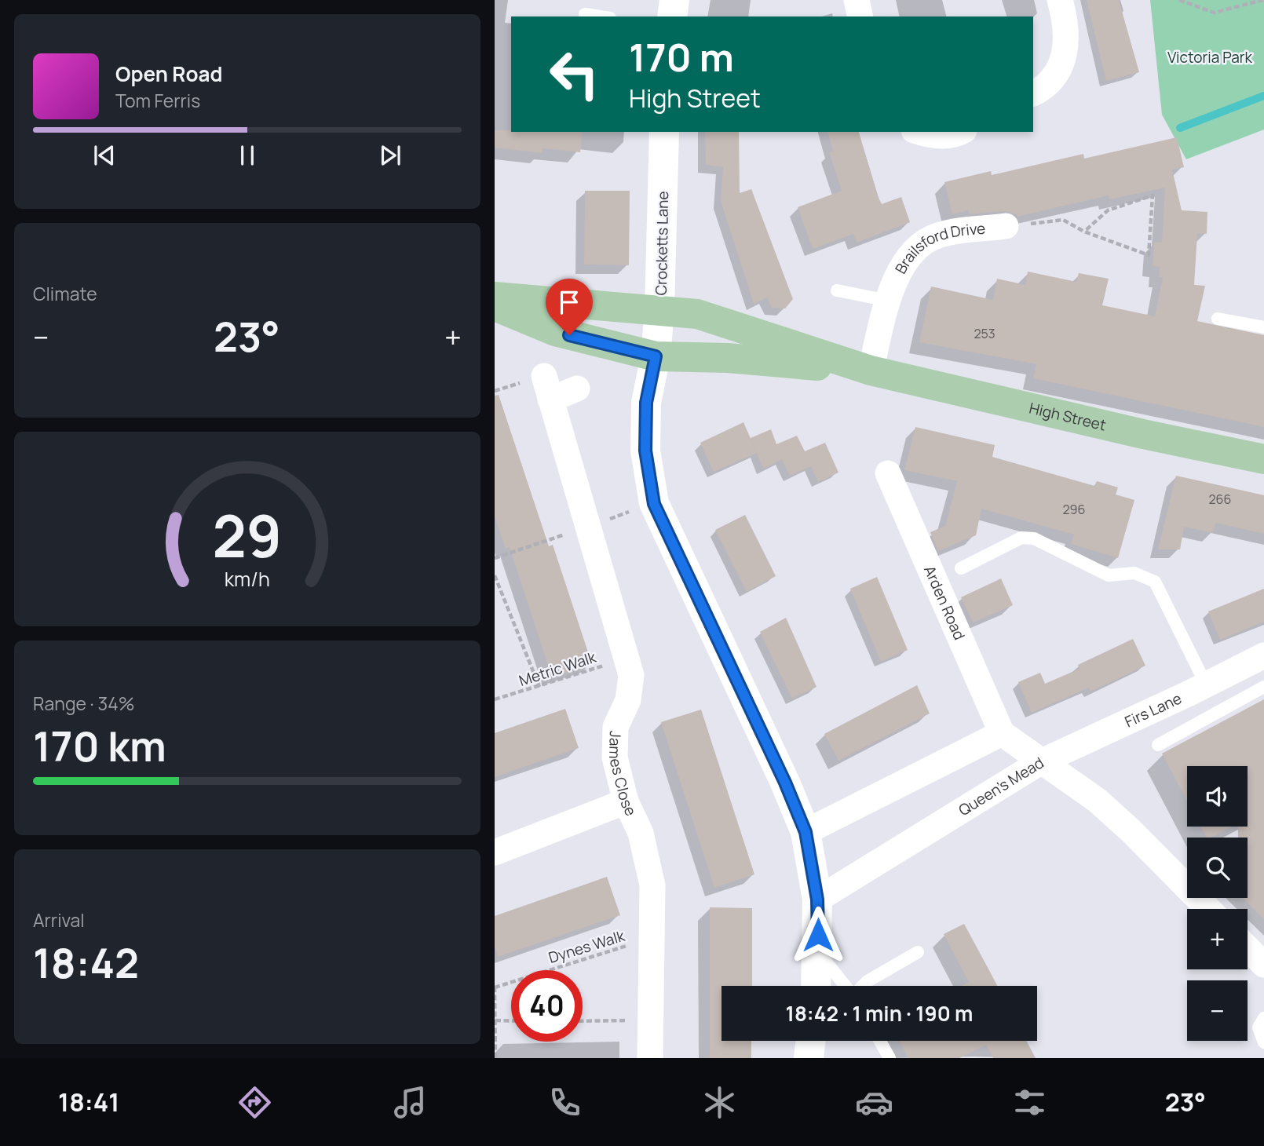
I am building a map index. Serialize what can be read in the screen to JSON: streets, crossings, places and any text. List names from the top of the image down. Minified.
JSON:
{"streets":{"main road":["High Street"],"street":["Crocketts Lane","Brailsford Drive","Arden Road","Firs Lane","James Close","Queen's Mead"],"path":["Metric Walk","Dynes Walk"]},"crossings":[["Crocketts Lane","High Street"],["Crocketts Lane","Queen's Mead"],["Brailsford Drive","High Street"],["Arden Road","Queen's Mead"],["Metric Walk","James Close"],["Firs Lane","Queen's Mead"],["James Close","Dynes Walk"]],"parks":["Victoria Park"],"house_numbers":["253","266","296"],"page":{"turn":["170 m","High Street"],"song":["Open Road","Tom Ferris"],"tile":["Climate",["Range · 34%","170 km"],["Arrival","18:42"]],"heat":["−","23°","+"],"map_buttons":["+","−"],"limit":"40","trip":"18:42 · 1 min · 190 m","tabs":["18:41","23°"],"gauge":["29","km/h"]}}
